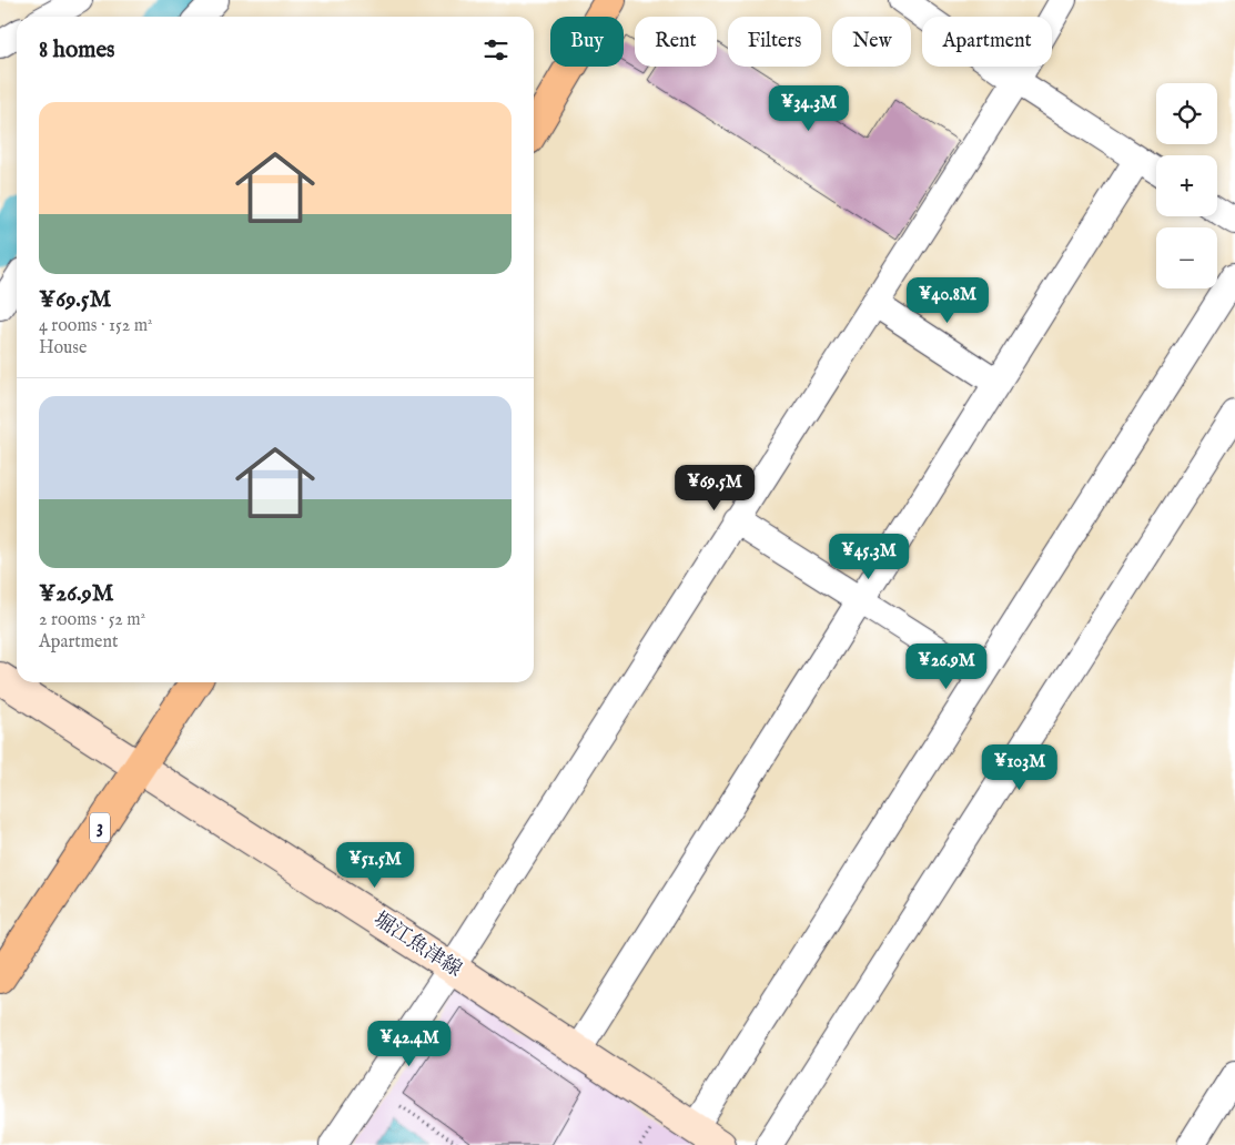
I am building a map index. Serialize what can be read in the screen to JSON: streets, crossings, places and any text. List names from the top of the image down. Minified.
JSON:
{"streets":{"main road":["3","堀江魚津線"]},"crossings":[["3","堀江魚津線"]],"page":{"chip":["Buy","Rent","Filters","New","Apartment"],"heading":"8 homes","map_buttons":["+","−"],"list":[{"name":"¥69.5M","note":"4 rooms · 152 m² · House"},{"name":"¥26.9M","note":"2 rooms · 52 m² · Apartment"}],"price":["¥34.3M","¥40.8M","¥69.5M","¥45.3M","¥26.9M","¥103M","¥51.5M","¥42.4M"]}}
